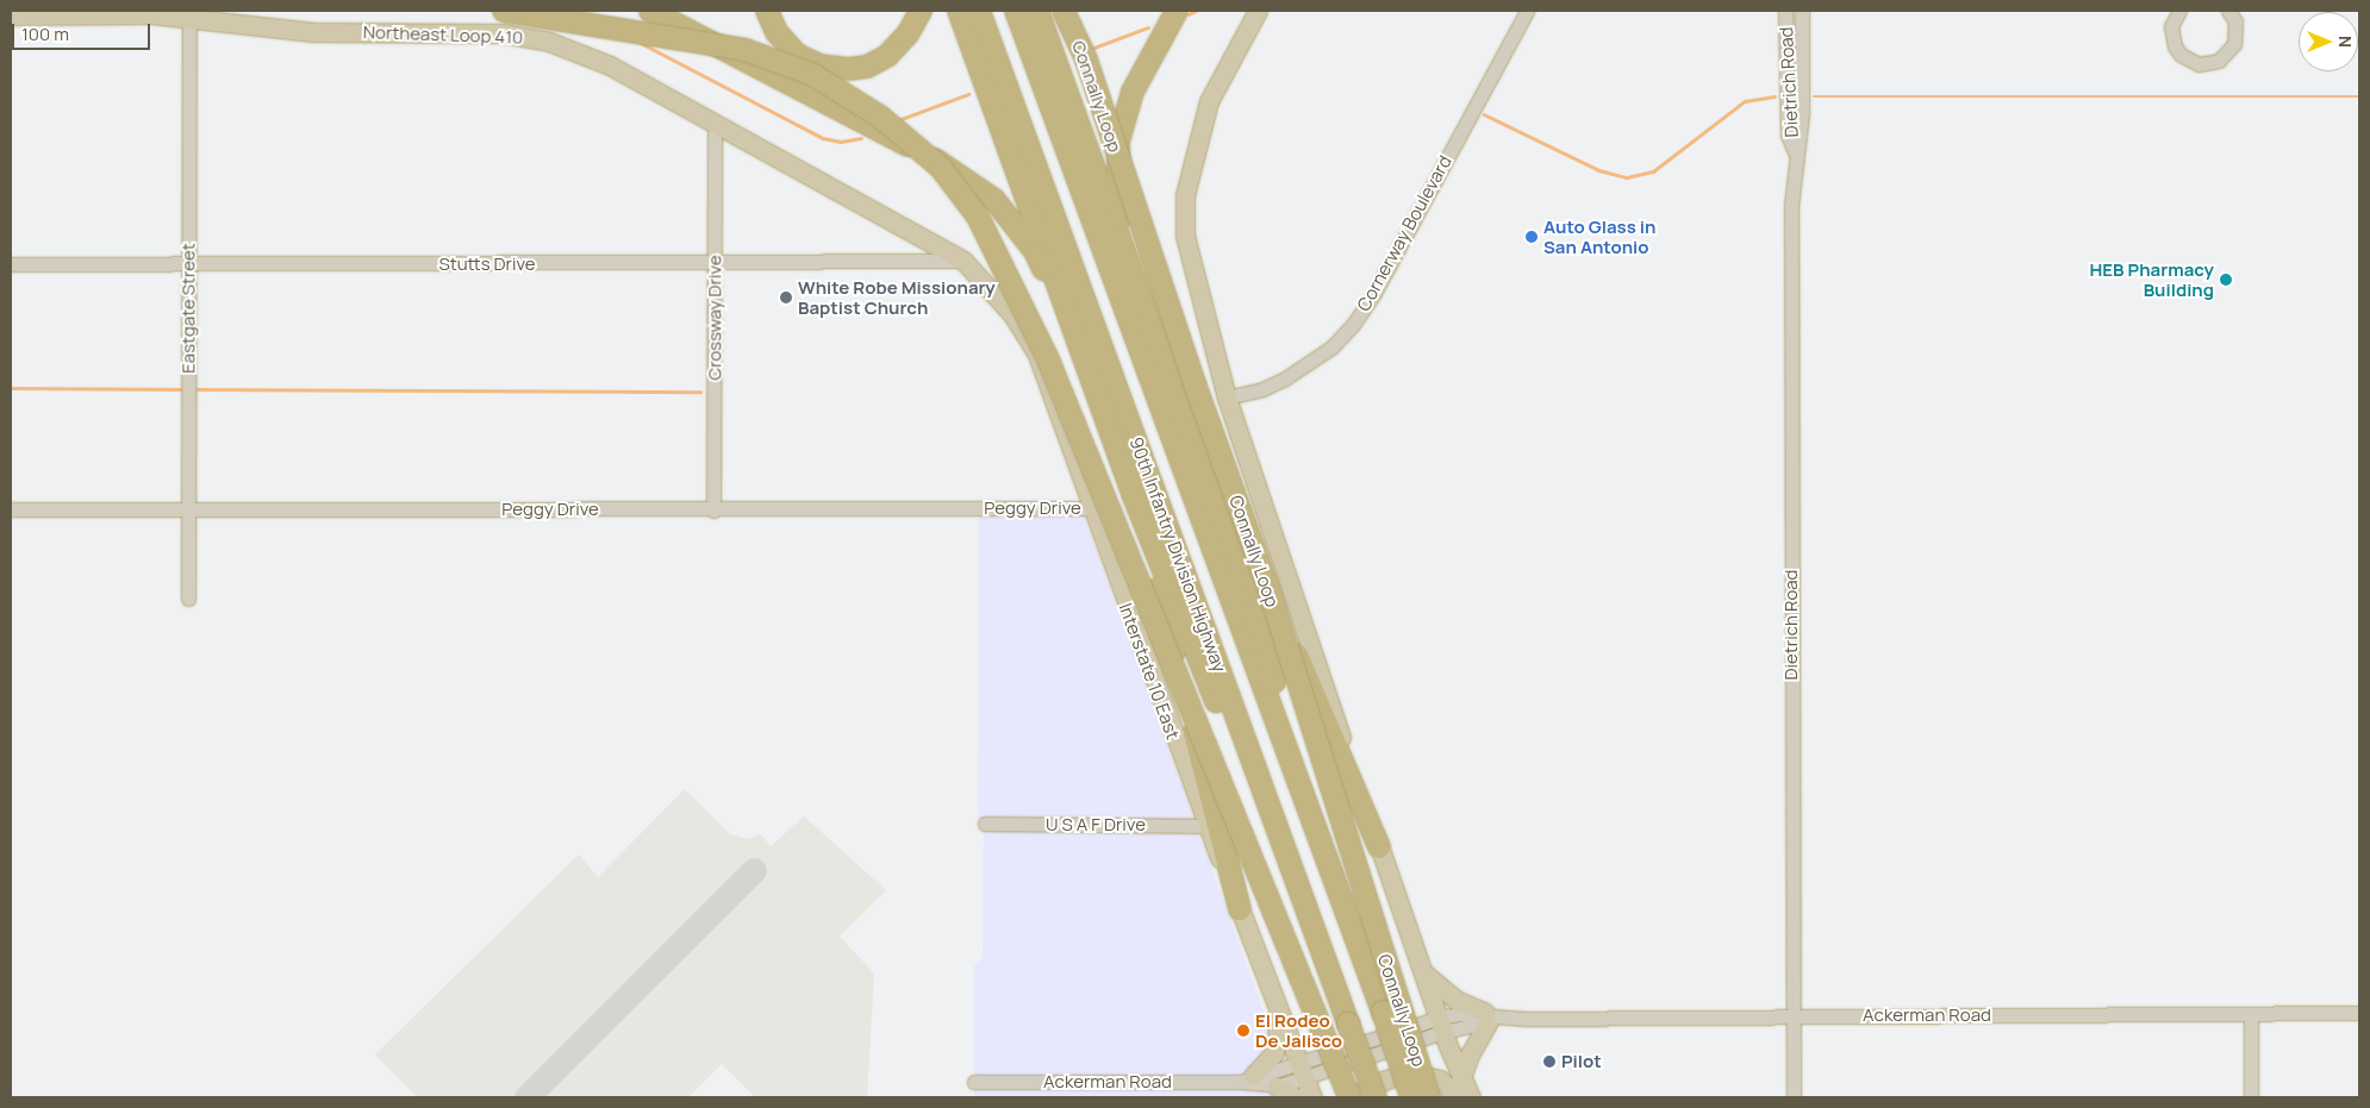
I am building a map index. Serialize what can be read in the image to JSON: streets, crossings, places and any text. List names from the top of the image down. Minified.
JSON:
{"streets":{"highway":["Connally Loop","90th Infantry Division Highway"],"main road":["Northeast Loop 410","Interstate 10 East"],"street":["Dietrich Road","Cornerway Boulevard","Stutts Drive","Eastgate Street","Crossway Drive","Peggy Drive","U S A F Drive","Ackerman Road"]},"crossings":[["Northeast Loop 410","Stutts Drive"],["Northeast Loop 410","Eastgate Street"],["Northeast Loop 410","Crossway Drive"],["Northeast Loop 410","Interstate 10 East"],["Dietrich Road","Ackerman Road"],["Stutts Drive","Eastgate Street"],["Stutts Drive","Crossway Drive"],["Stutts Drive","Interstate 10 East"],["Eastgate Street","Peggy Drive"],["Crossway Drive","Peggy Drive"],["Peggy Drive","Interstate 10 East"],["Interstate 10 East","U S A F Drive"],["Interstate 10 East","Ackerman Road"]],"places":["Auto Glass in San Antonio","HEB Pharmacy Building","White Robe Missionary Baptist Church","El Rodeo De Jalisco","Pilot"],"scale_bar":"100 m","north":"right"}
